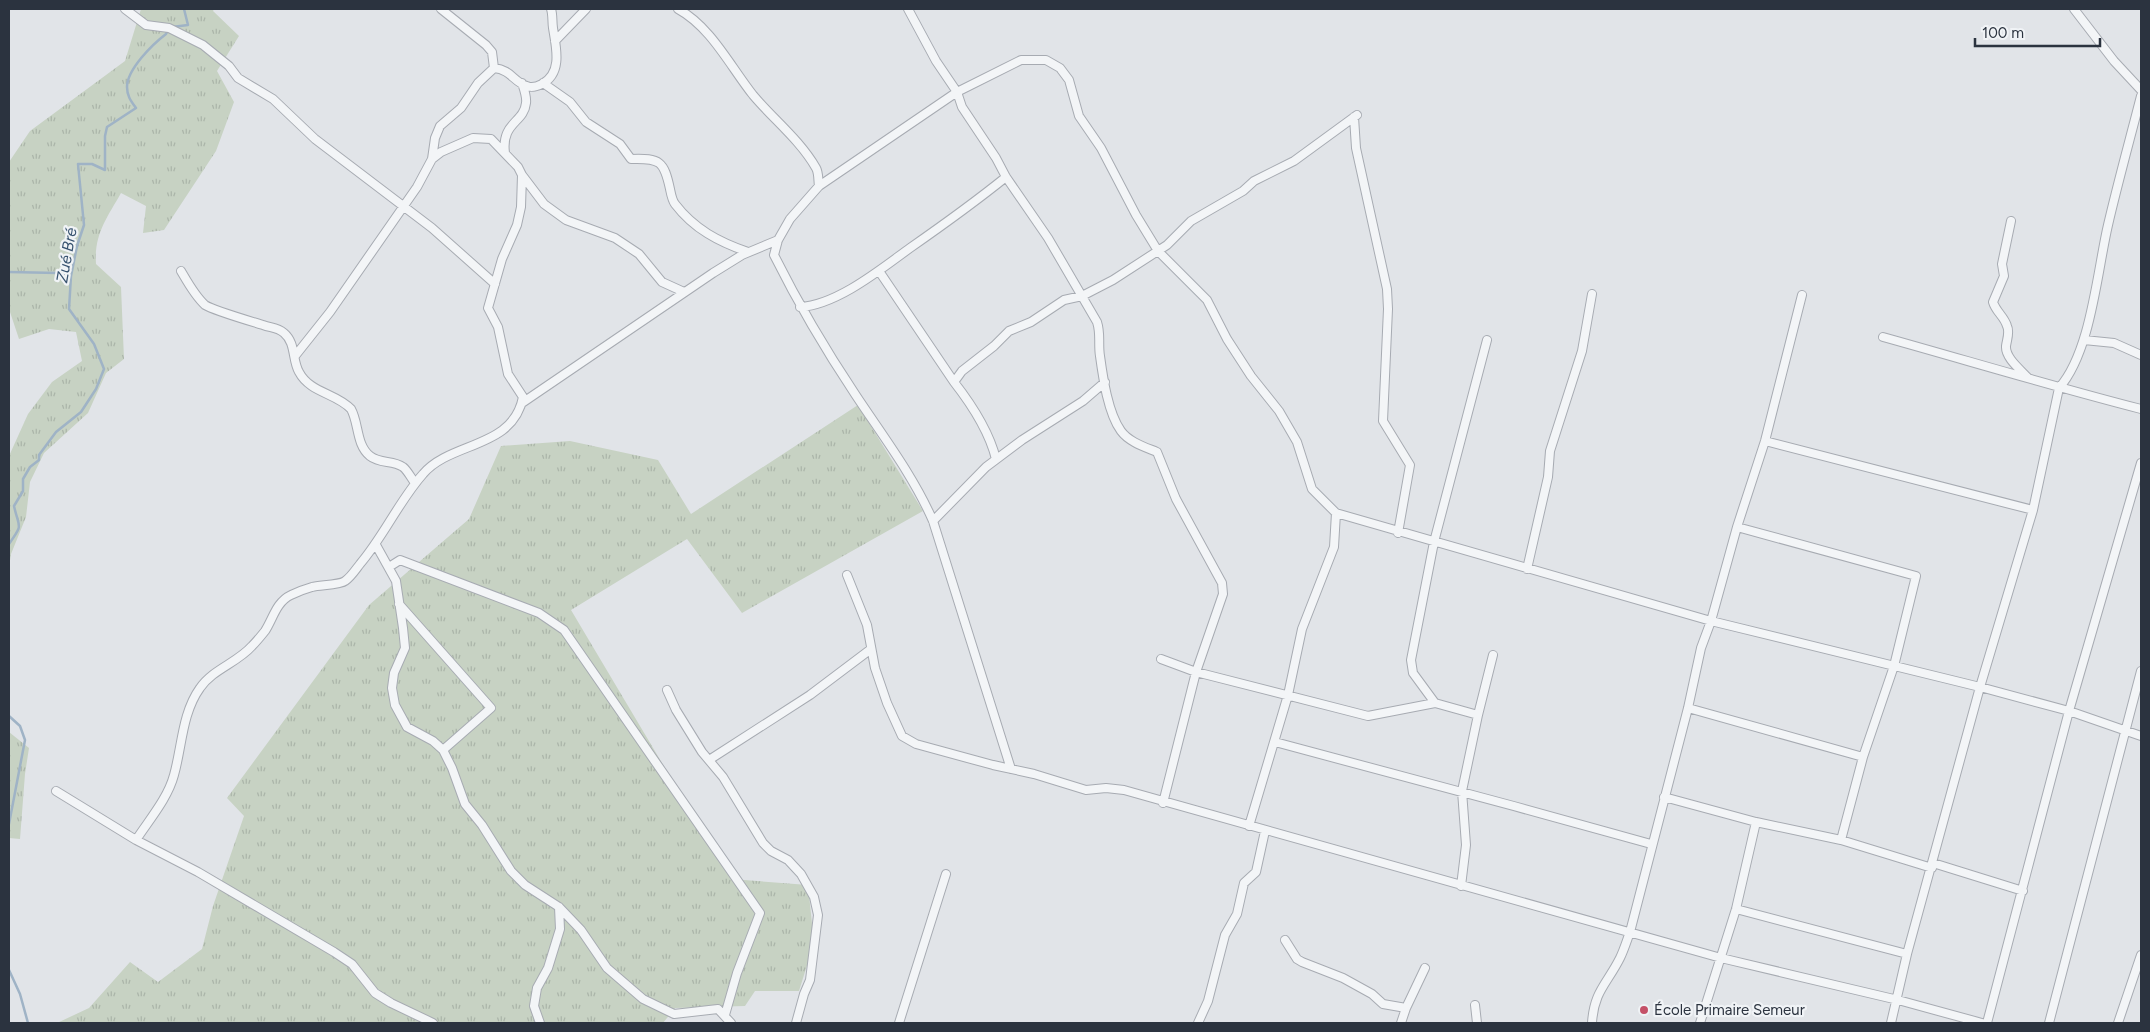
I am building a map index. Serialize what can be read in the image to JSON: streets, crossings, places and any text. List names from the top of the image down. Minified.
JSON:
{"water":["Zué Bré"],"places":["École Primaire Semeur"],"scale_bar":"100 m"}
